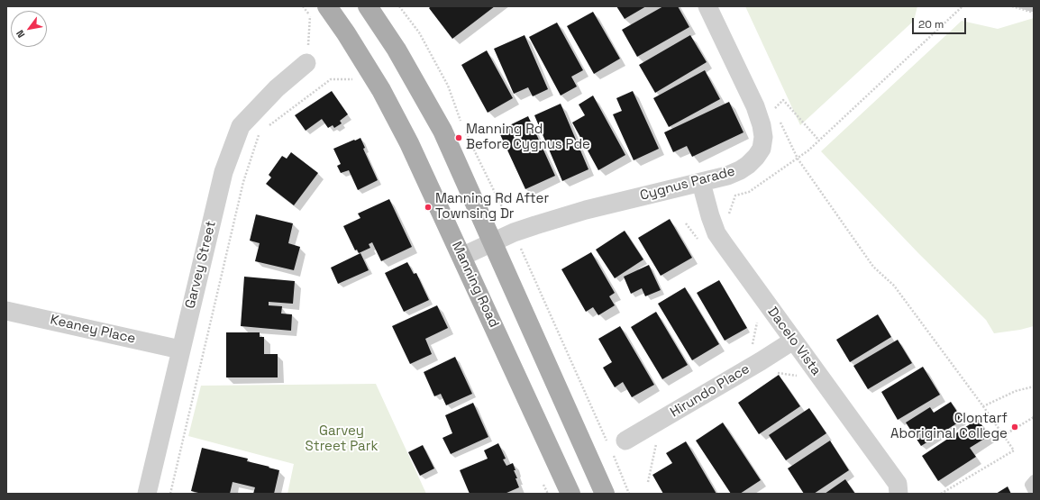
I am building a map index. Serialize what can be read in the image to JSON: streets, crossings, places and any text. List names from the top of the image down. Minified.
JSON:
{"streets":{"main road":["Manning Road"],"street":["Cygnus Parade","Garvey Street","Keaney Place","Dacelo Vista","Hirundo Place"]},"crossings":[["Cygnus Parade","Manning Road"],["Cygnus Parade","Dacelo Vista"],["Garvey Street","Keaney Place"],["Dacelo Vista","Hirundo Place"]],"parks":["Garvey Street Park"],"places":["Manning Rd Before Cygnus Pde","Manning Rd After Townsing Dr","Clontarf Aboriginal College"],"scale_bar":"20 m","north":"bottom left"}
